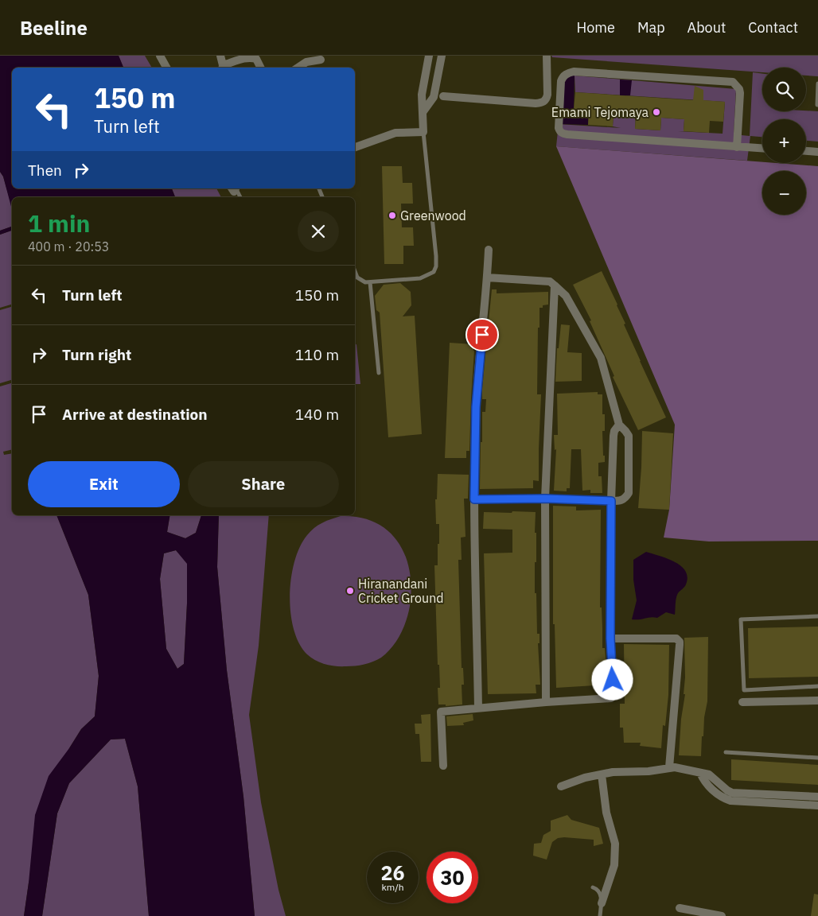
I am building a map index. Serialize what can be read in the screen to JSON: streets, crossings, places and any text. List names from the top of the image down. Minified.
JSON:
{"places":["Emami Tejomaya","Greenwood","Hiranandani Cricket Ground"],"page":{"header":"Beeline","nav":["Home","Map","About","Contact"],"map_buttons":["+","−"],"turn":["150 m","Turn left"],"then":"Then","heading":["1 min","400 m · 20:53"],"list":[{"name":"Turn left","value":"150 m"},{"name":"Turn right","value":"110 m"},{"name":"Arrive at destination","value":"140 m"}],"buttons":["Exit","Share"],"speed":"26 km/h","limit":"30"}}
